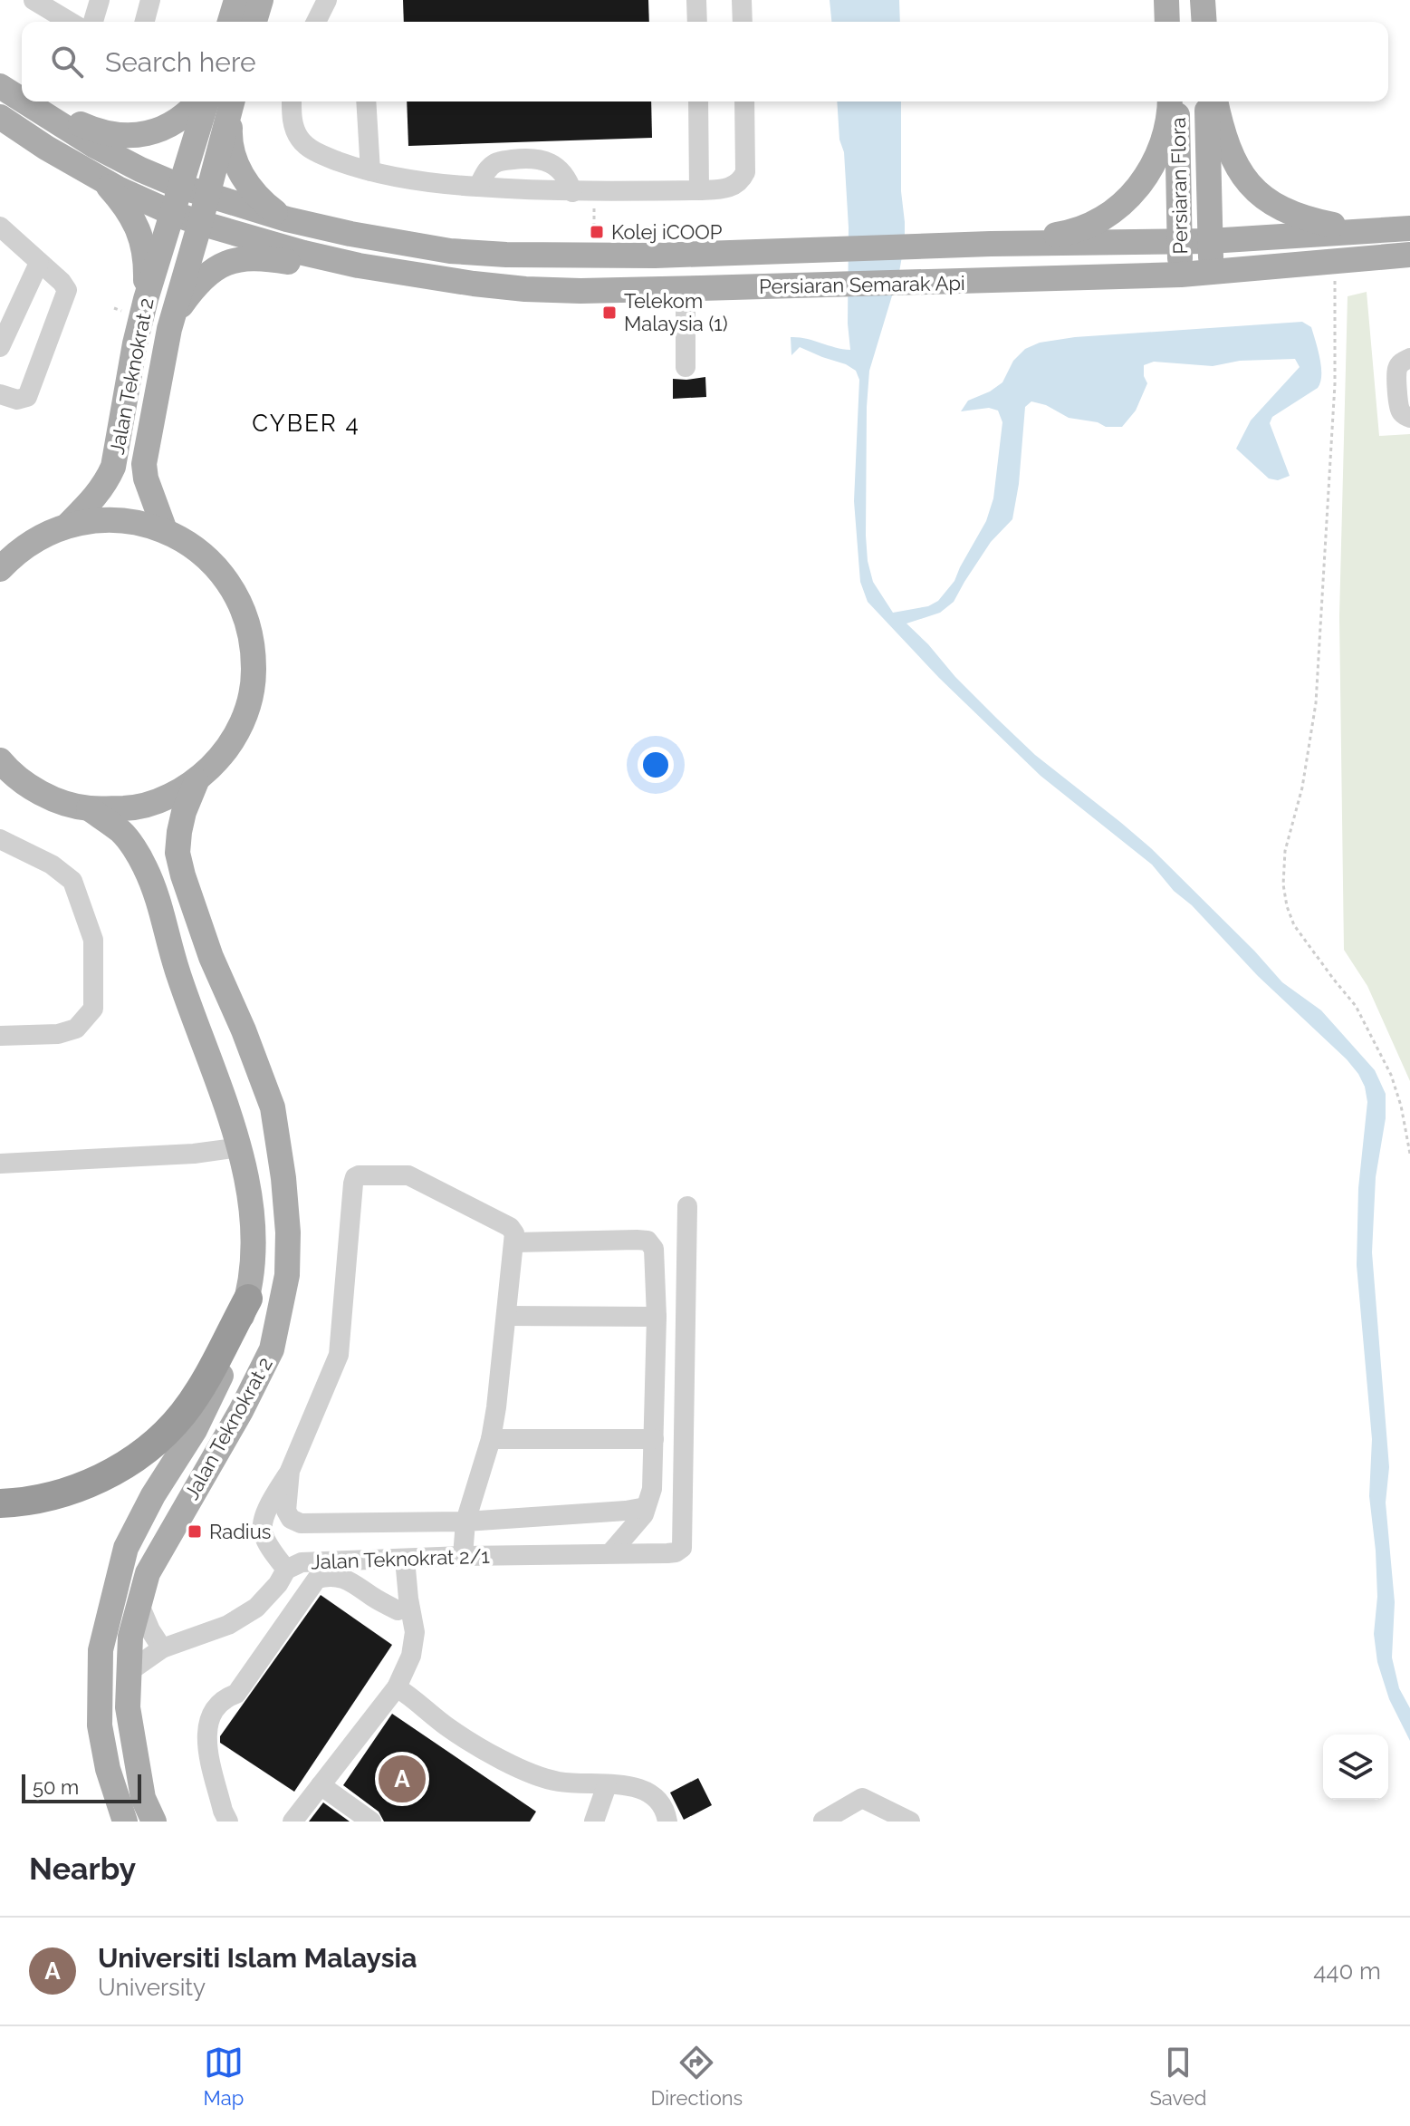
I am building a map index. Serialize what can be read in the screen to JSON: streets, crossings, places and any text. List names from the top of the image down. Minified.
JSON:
{"streets":{"main road":["Persiaran Flora","Persiaran Semarak Api","Jalan Teknokrat 2"],"street":["Jalan Teknokrat 2/1"]},"crossings":[["Persiaran Flora","Persiaran Semarak Api"],["Persiaran Semarak Api","Jalan Teknokrat 2"],["Jalan Teknokrat 2","Jalan Teknokrat 2/1"]],"districts":["CYBER 4"],"places":{"transit":["Kolej iCOOP","Telekom Malaysia (1)","Radius"]},"scale_bar":"50 m","page":{"search":"Search here","pins":"A","scale":"50 m","heading":"Nearby","list":[{"mark":"A","name":"Universiti Islam Malaysia","note":"University","value":"440 m"}],"nav":["Map","Directions","Saved"]}}
